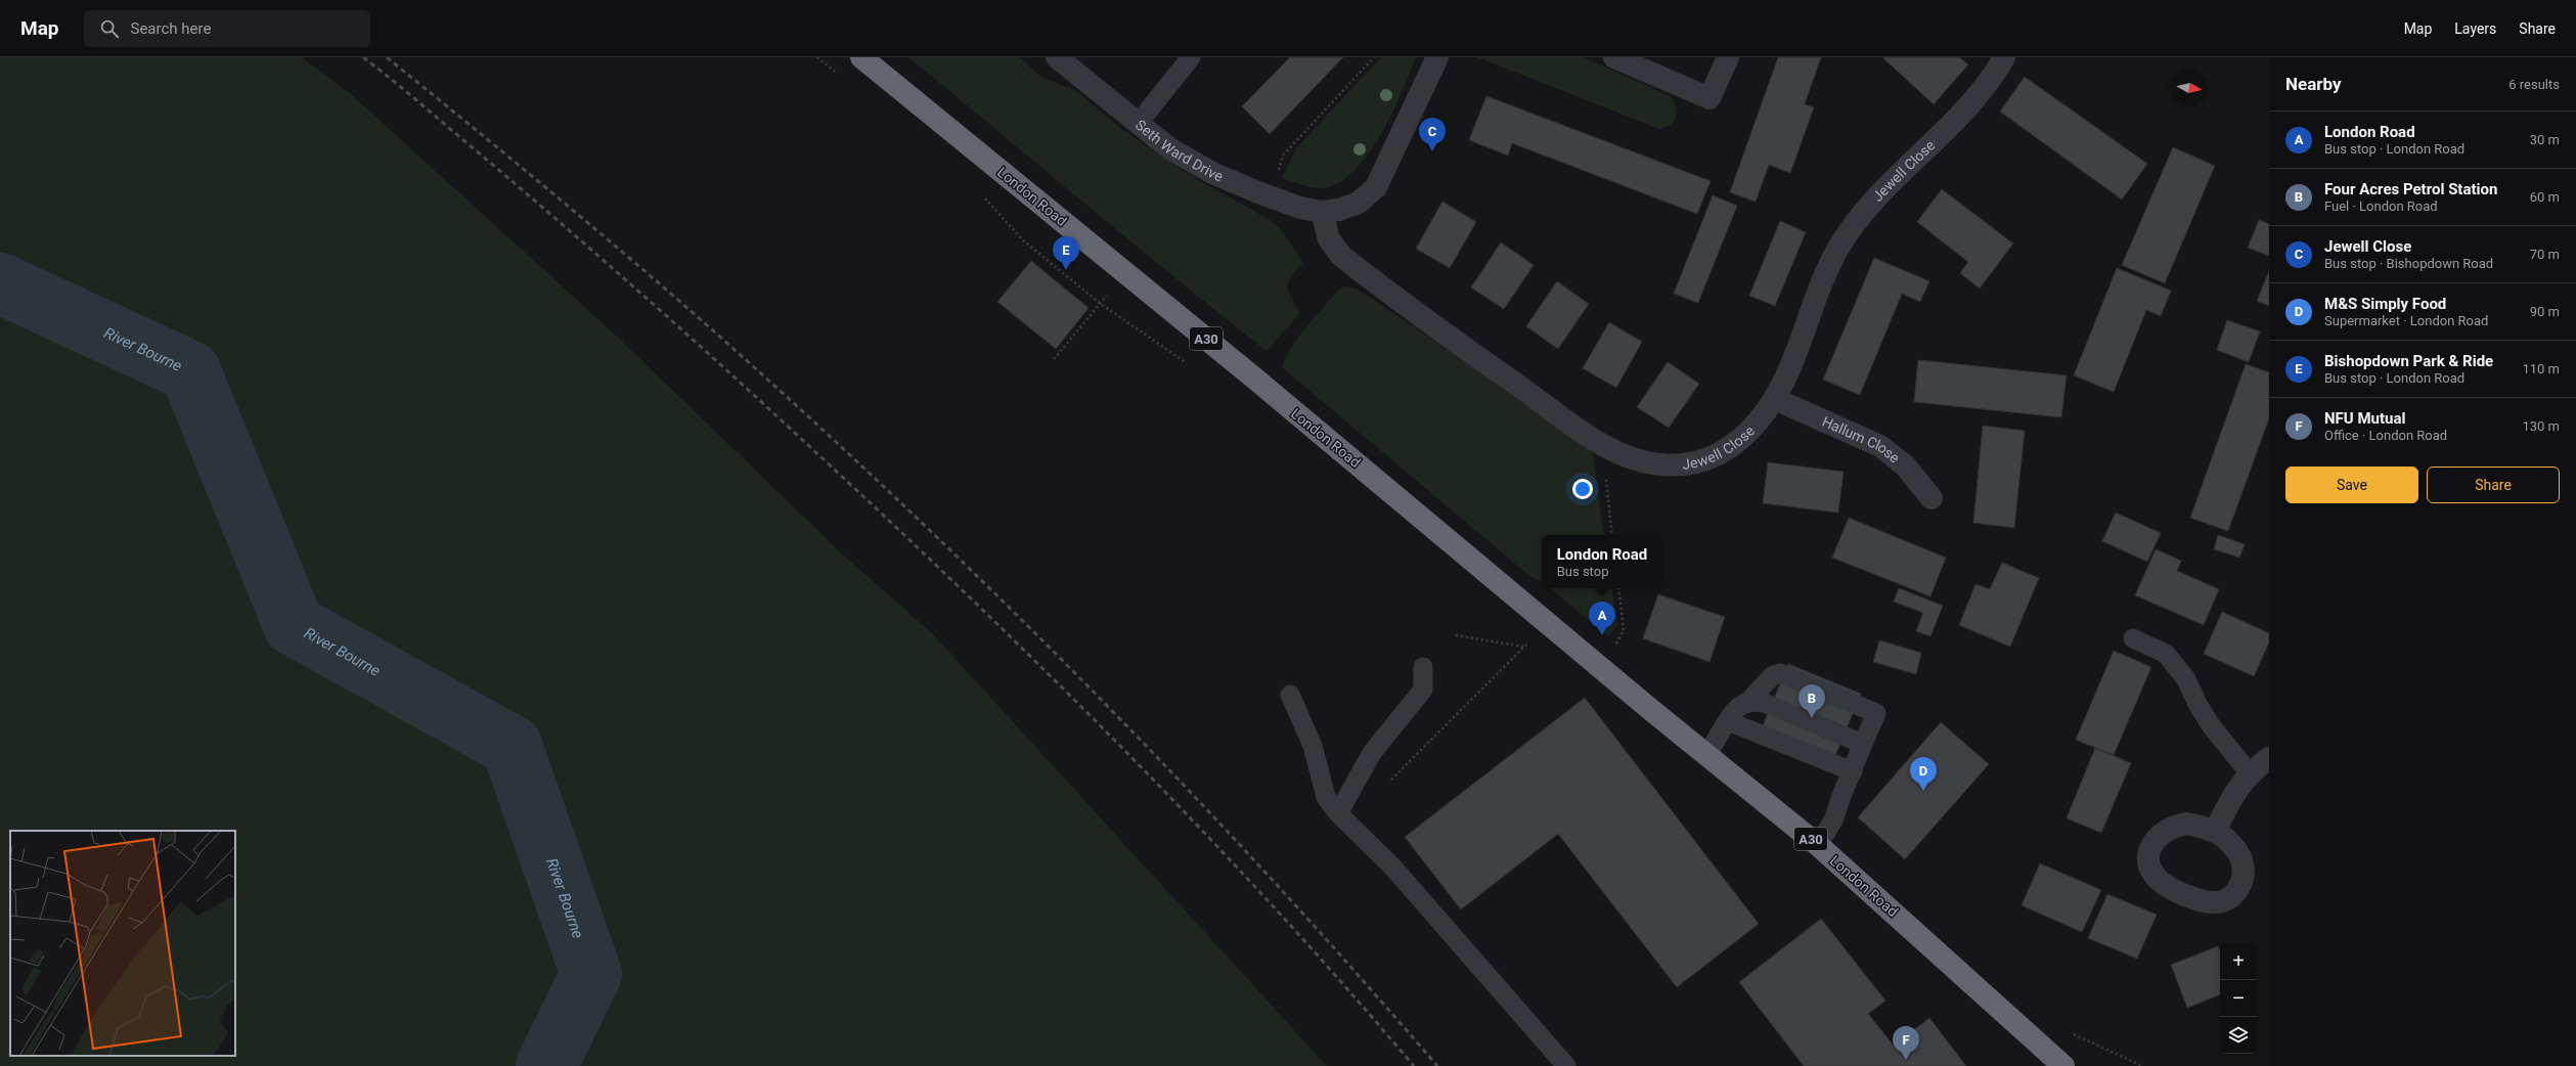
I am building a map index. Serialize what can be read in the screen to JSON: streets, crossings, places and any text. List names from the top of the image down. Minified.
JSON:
{"streets":{"highway":["London Road","A30"],"street":["Seth Ward Drive","Jewell Close","Hallum Close"]},"crossings":[["Seth Ward Drive","Jewell Close"],["Jewell Close","Hallum Close"]],"water":["River Bourne"],"north":"right","page":{"header":"Map","search":"Search here","nav":["Map","Layers","Share"],"heading":["Nearby","6 results"],"list":[{"mark":"A","name":"London Road","note":"Bus stop · London Road","value":"30 m"},{"mark":"B","name":"Four Acres Petrol Station","note":"Fuel · London Road","value":"60 m"},{"mark":"C","name":"Jewell Close","note":"Bus stop · Bishopdown Road","value":"70 m"},{"mark":"D","name":"M&S Simply Food","note":"Supermarket · London Road","value":"90 m"},{"mark":"E","name":"Bishopdown Park & Ride","note":"Bus stop · London Road","value":"110 m"},{"mark":"F","name":"NFU Mutual","note":"Office · London Road","value":"130 m"}],"pins":["C","E","A","B","D","F"],"buttons":["Save","Share"],"popup":["London Road","Bus stop"],"map_buttons":["+","−"]}}
